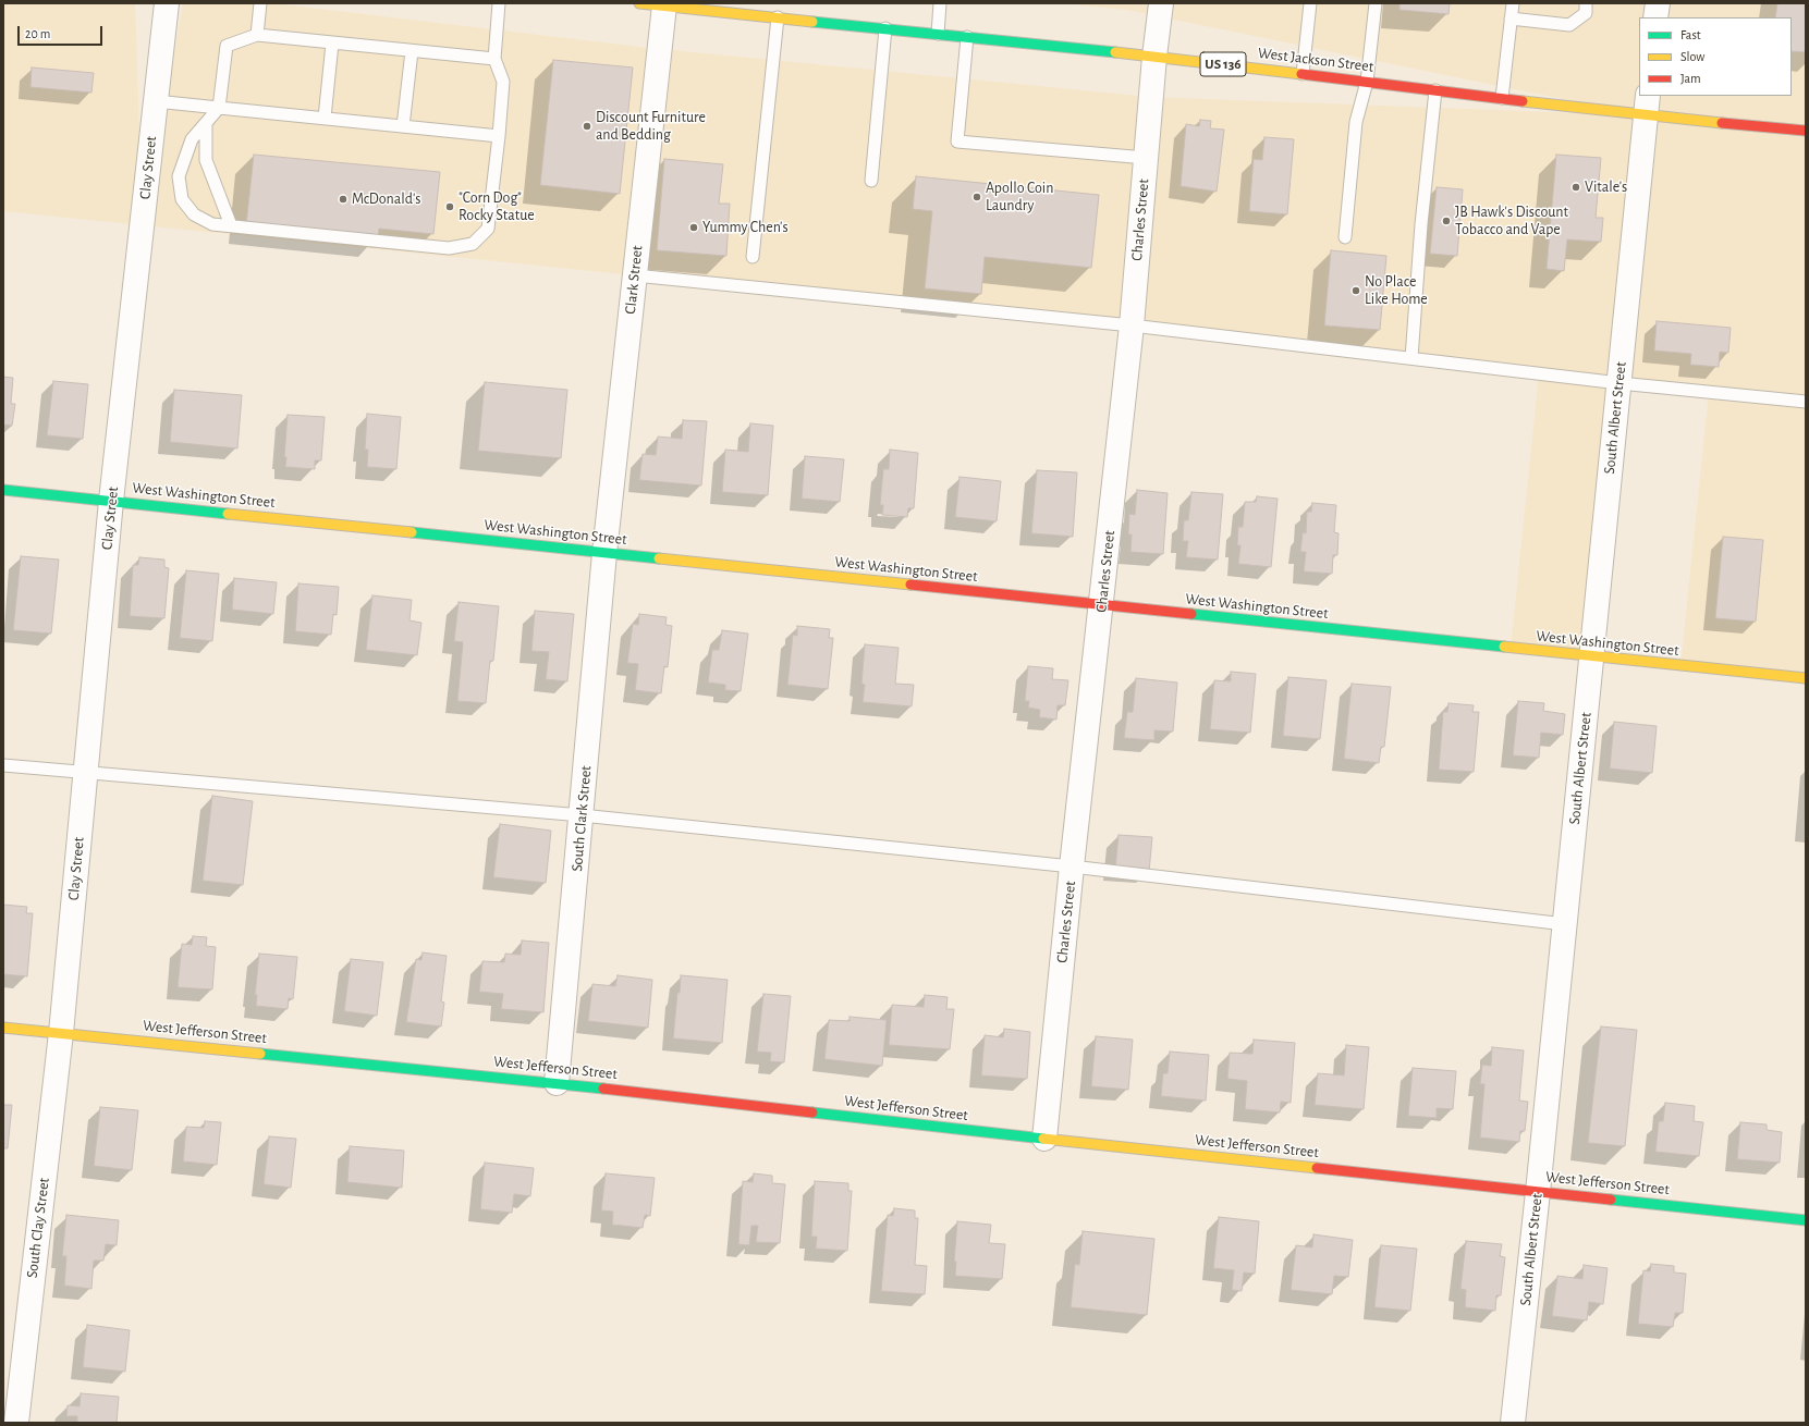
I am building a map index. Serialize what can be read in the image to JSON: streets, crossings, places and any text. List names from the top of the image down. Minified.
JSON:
{"streets":{"street":["West Jackson Street","US 136","Clay Street","Charles Street","Clark Street","South Albert Street","West Washington Street","South Clark Street","West Jefferson Street","South Clay Street"]},"crossings":[["West Jackson Street","Charles Street"],["West Jackson Street","Clark Street"],["West Jackson Street","South Albert Street"],["Clay Street","West Washington Street"],["Clay Street","West Jefferson Street"],["Clay Street","South Clay Street"],["Charles Street","West Washington Street"],["Charles Street","West Jefferson Street"],["Clark Street","West Washington Street"],["Clark Street","South Clark Street"],["South Albert Street","West Washington Street"],["South Albert Street","West Jefferson Street"],["West Washington Street","South Clark Street"],["South Clark Street","West Jefferson Street"],["West Jefferson Street","South Clay Street"]],"places":["Discount Furniture and Bedding","Vitale's","Apollo Coin Laundry","McDonald's","\"Corn Dog\" Rocky Statue","JB Hawk's Discount Tobacco and Vape","Yummy Chen's","No Place Like Home"],"legend":["Fast","Slow","Jam"],"scale_bar":"20 m"}
